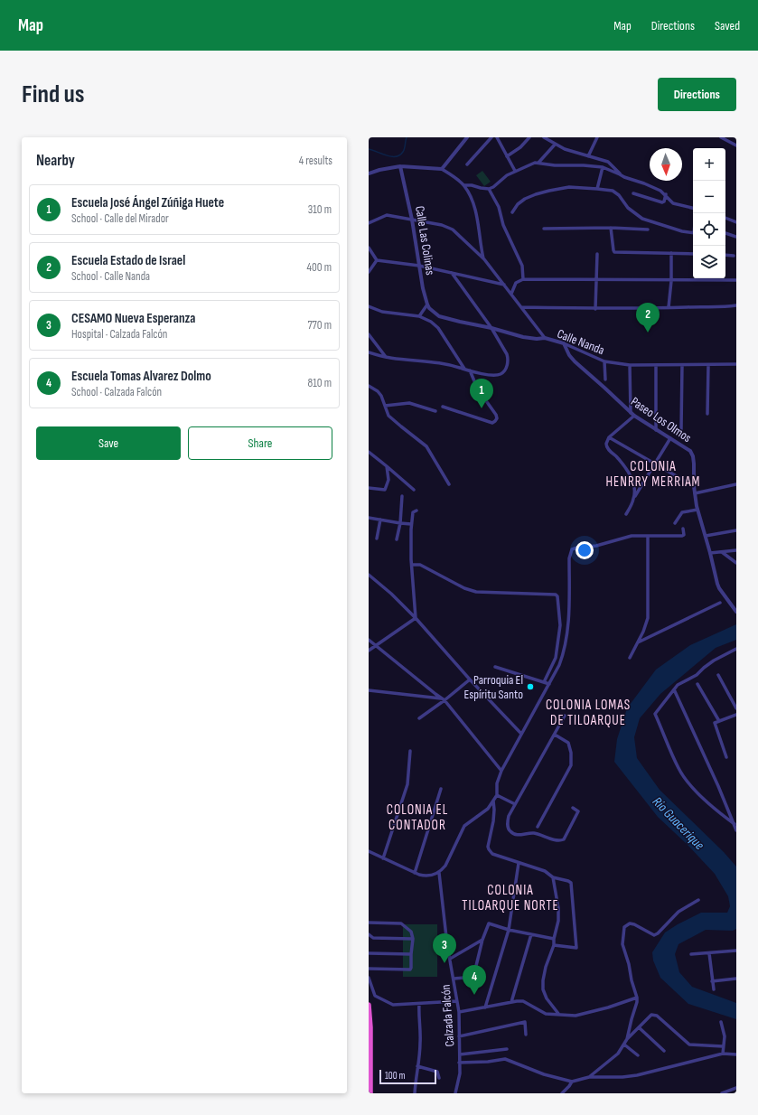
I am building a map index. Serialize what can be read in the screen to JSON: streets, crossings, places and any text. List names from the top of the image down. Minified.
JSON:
{"streets":{"street":["Calle Las Colinas","Calle Nanda","Paseo Los Olmos","Calzada Falcón"]},"crossings":[["Calle Las Colinas","Calle Nanda"],["Calle Nanda","Paseo Los Olmos"]],"districts":["COLONIA HENRRY MERRIAM","COLONIA LOMAS DE TILOARQUE","COLONIA EL CONTADOR","COLONIA TILOARQUE NORTE"],"water":["Río Guacerique"],"places":["Parroquia El Espíritu Santo"],"scale_bar":"100 m","north":"bottom","page":{"header":"Map","nav":["Map","Directions","Saved"],"buttons":["Directions",["Save","Share"]],"title":"Find us","heading":["Nearby","4 results"],"map_buttons":["+","−"],"list":[{"mark":"1","name":"Escuela José Ángel Zúñiga Huete","note":"School · Calle del Mirador","value":"310 m"},{"mark":"2","name":"Escuela Estado de Israel","note":"School · Calle Nanda","value":"400 m"},{"mark":"3","name":"CESAMO Nueva Esperanza","note":"Hospital · Calzada Falcón","value":"770 m"},{"mark":"4","name":"Escuela Tomas Alvarez Dolmo","note":"School · Calzada Falcón","value":"810 m"}],"pins":["2","1","3","4"],"scale":"100 m"}}
